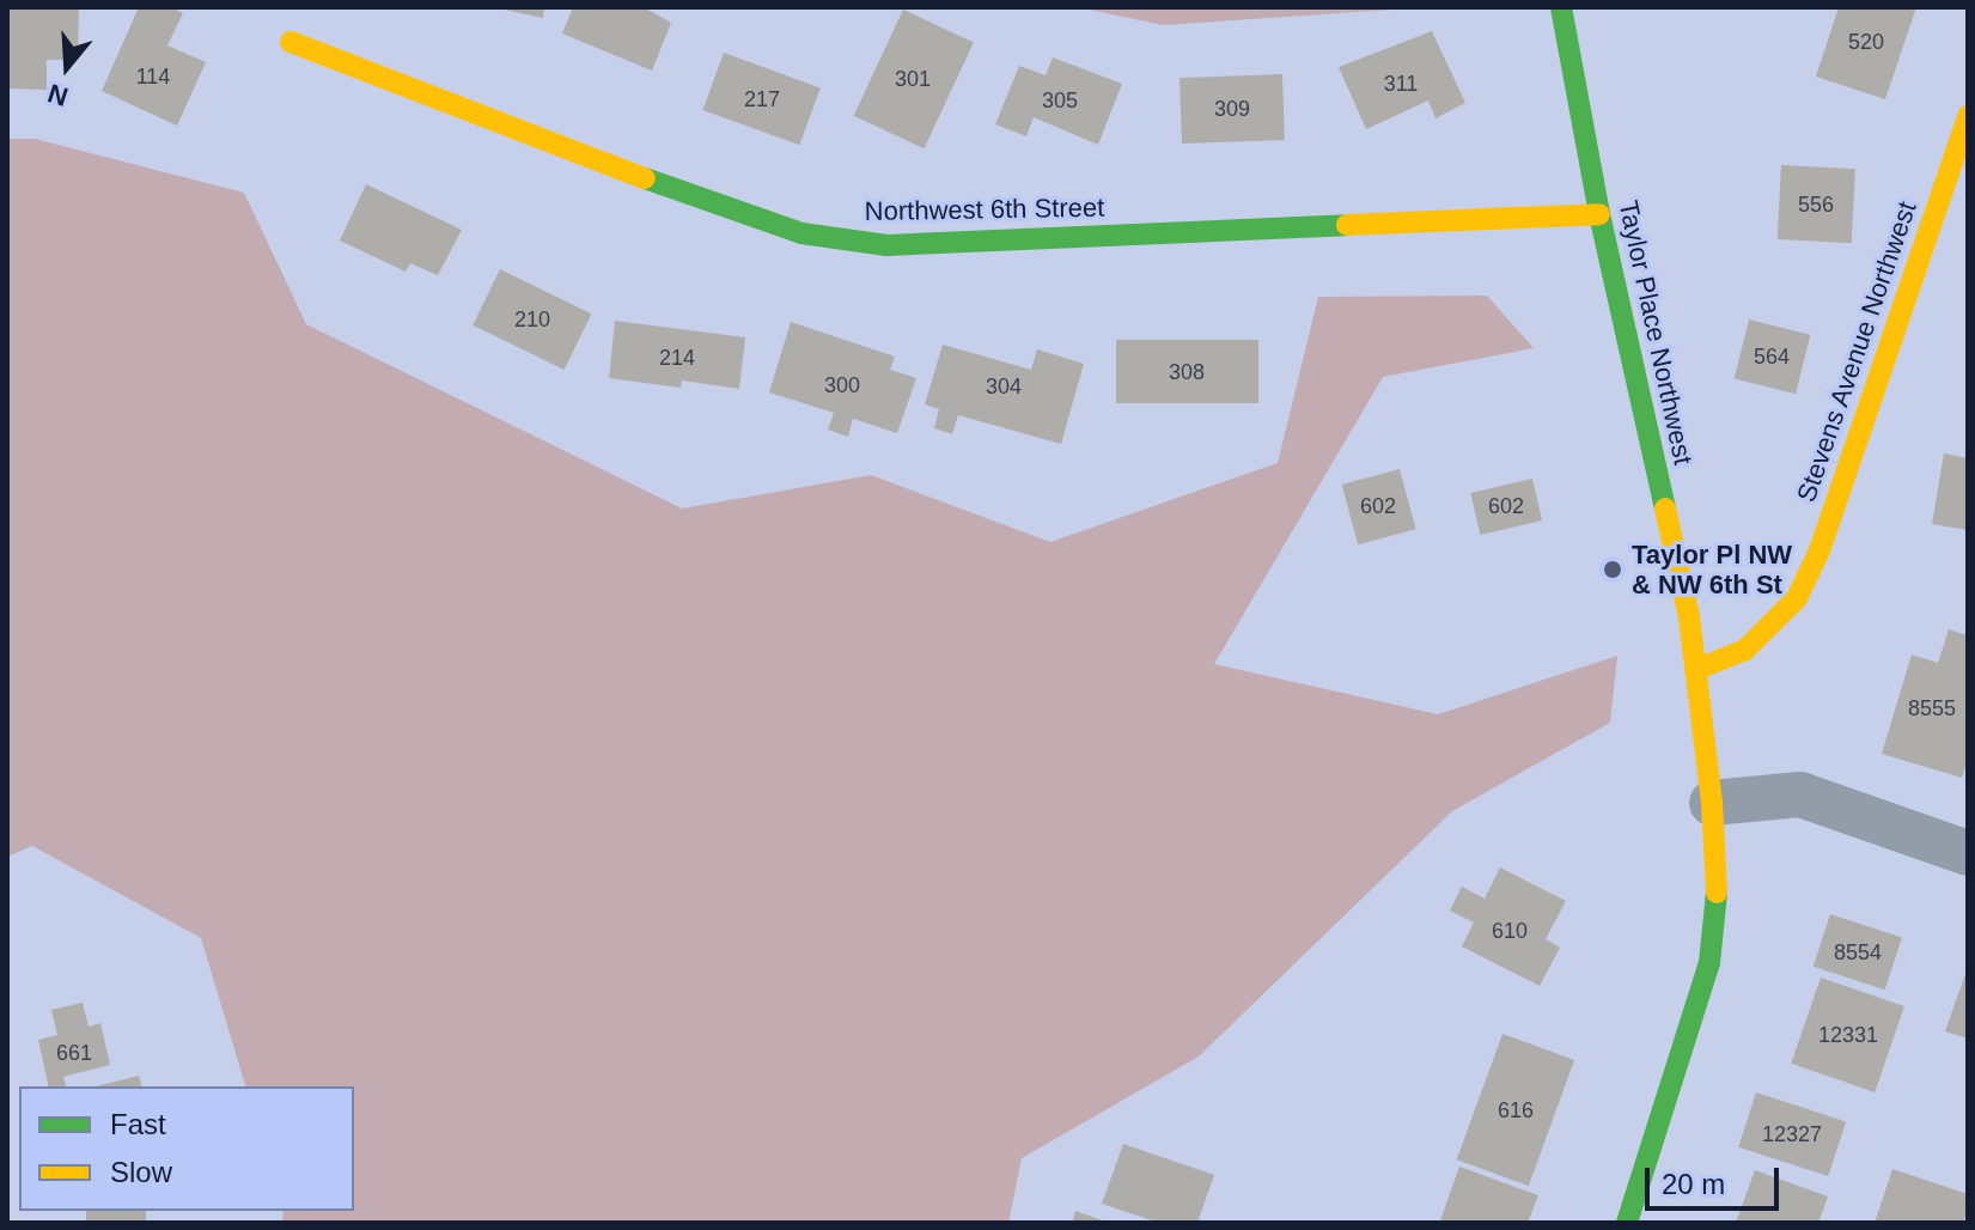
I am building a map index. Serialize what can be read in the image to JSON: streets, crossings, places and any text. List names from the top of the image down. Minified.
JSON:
{"streets":{"street":["Northwest 6th Street","Taylor Place Northwest","Stevens Avenue Northwest"]},"crossings":[["Northwest 6th Street","Taylor Place Northwest"],["Taylor Place Northwest","Stevens Avenue Northwest"]],"places":["Taylor Pl NW & NW 6th St"],"house_numbers":["520","114","301","311","217","305","309","556","210","564","214","308","300","304","602","602","8555","610","8554","12331","661","616","12327"],"legend":["Fast","Slow"],"scale_bar":"20 m","north":"bottom"}
